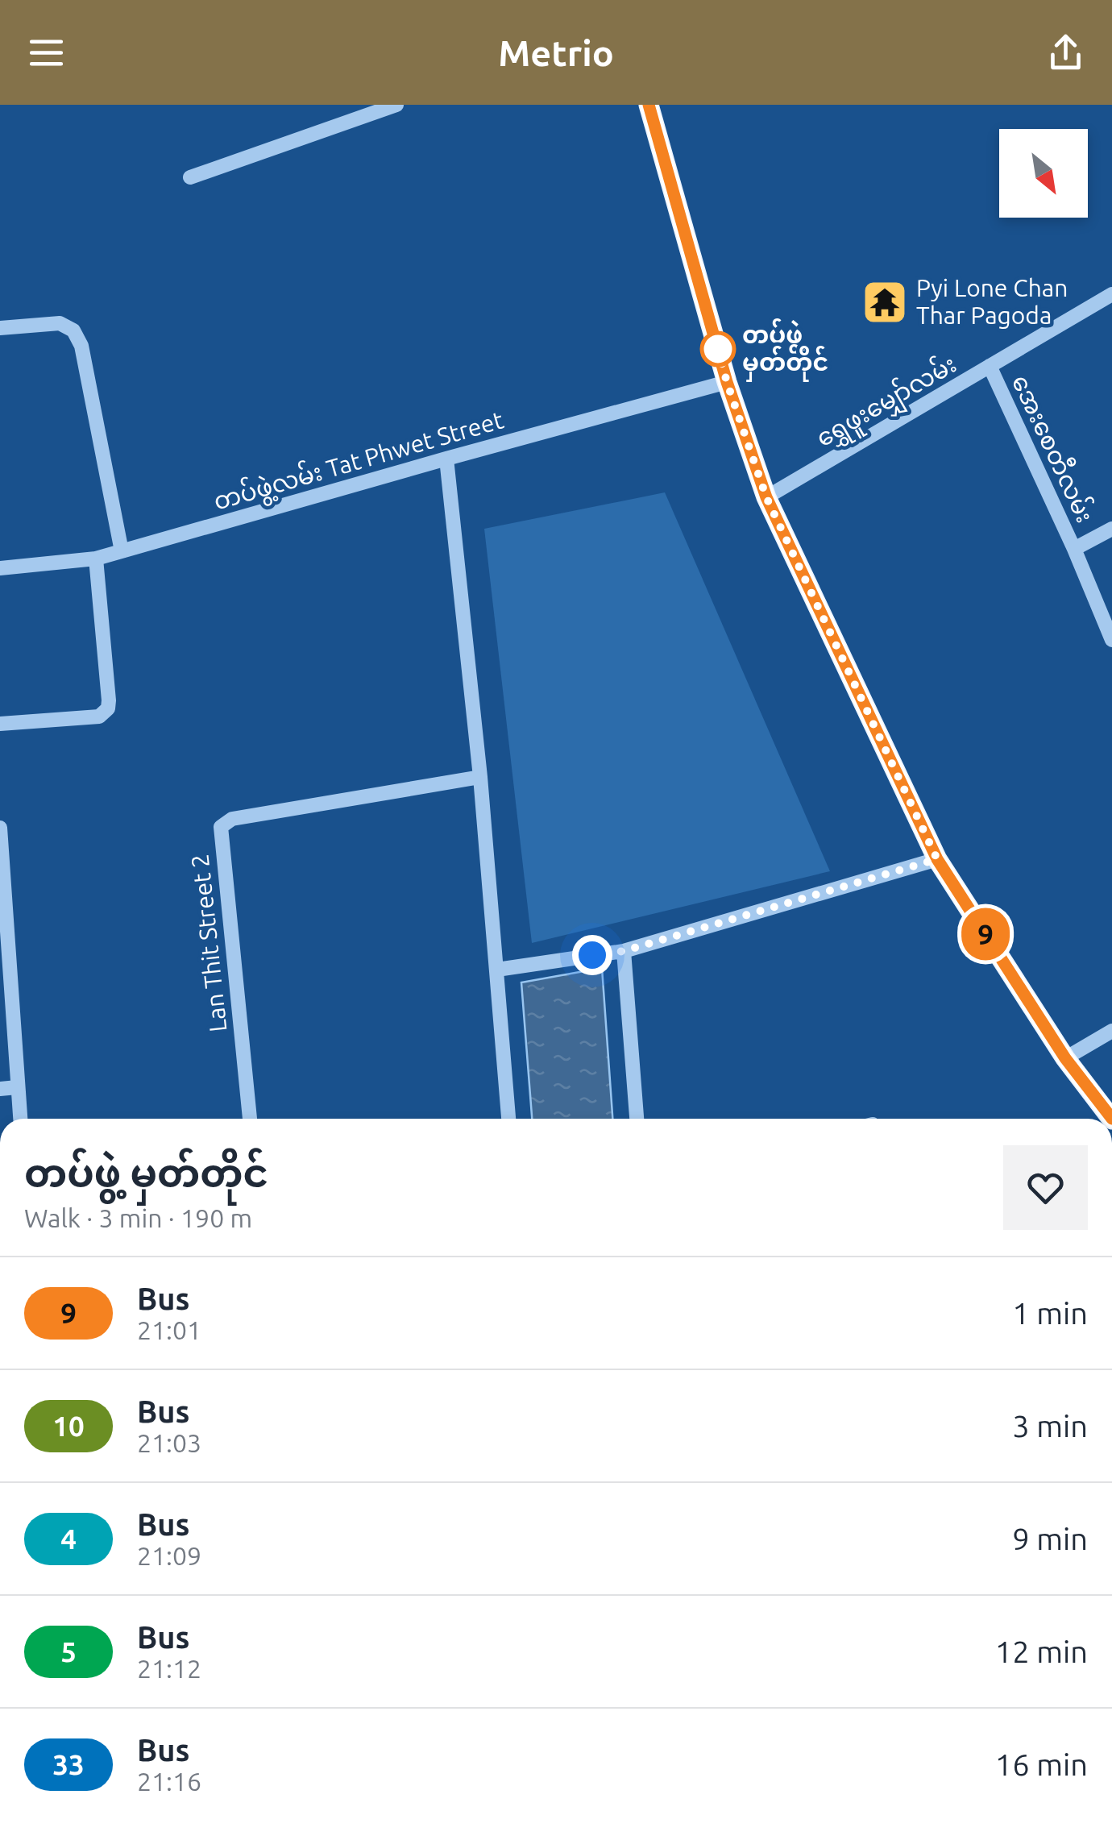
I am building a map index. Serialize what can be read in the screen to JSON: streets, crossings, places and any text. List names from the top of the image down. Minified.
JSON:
{"streets":{"street":["ရွှေဖူးမျှော်လမ်း","အေးစေတီလမ်း","တပ်ဖွဲ့လမ်း Tat Phwet Street","Lan Thit Street 2"]},"crossings":[["ရွှေဖူးမျှော်လမ်း","အေးစေတီလမ်း"]],"places":{"temple":["Pyi Lone Chan Thar Pagoda"],"other":["တပ်ဖွဲ့ မှတ်တိုင်"]},"lines":["bus line 9"],"north":"bottom right","page":{"header":"Metrio","on_map":"9","heading":["တပ်ဖွဲ့ မှတ်တိုင်","Walk · 3 min · 190 m"],"list":[{"mark":"9","name":"Bus","note":"21:01","value":"1 min"},{"mark":"10","name":"Bus","note":"21:03","value":"3 min"},{"mark":"4","name":"Bus","note":"21:09","value":"9 min"},{"mark":"5","name":"Bus","note":"21:12","value":"12 min"},{"mark":"33","name":"Bus","note":"21:16","value":"16 min"}]}}
